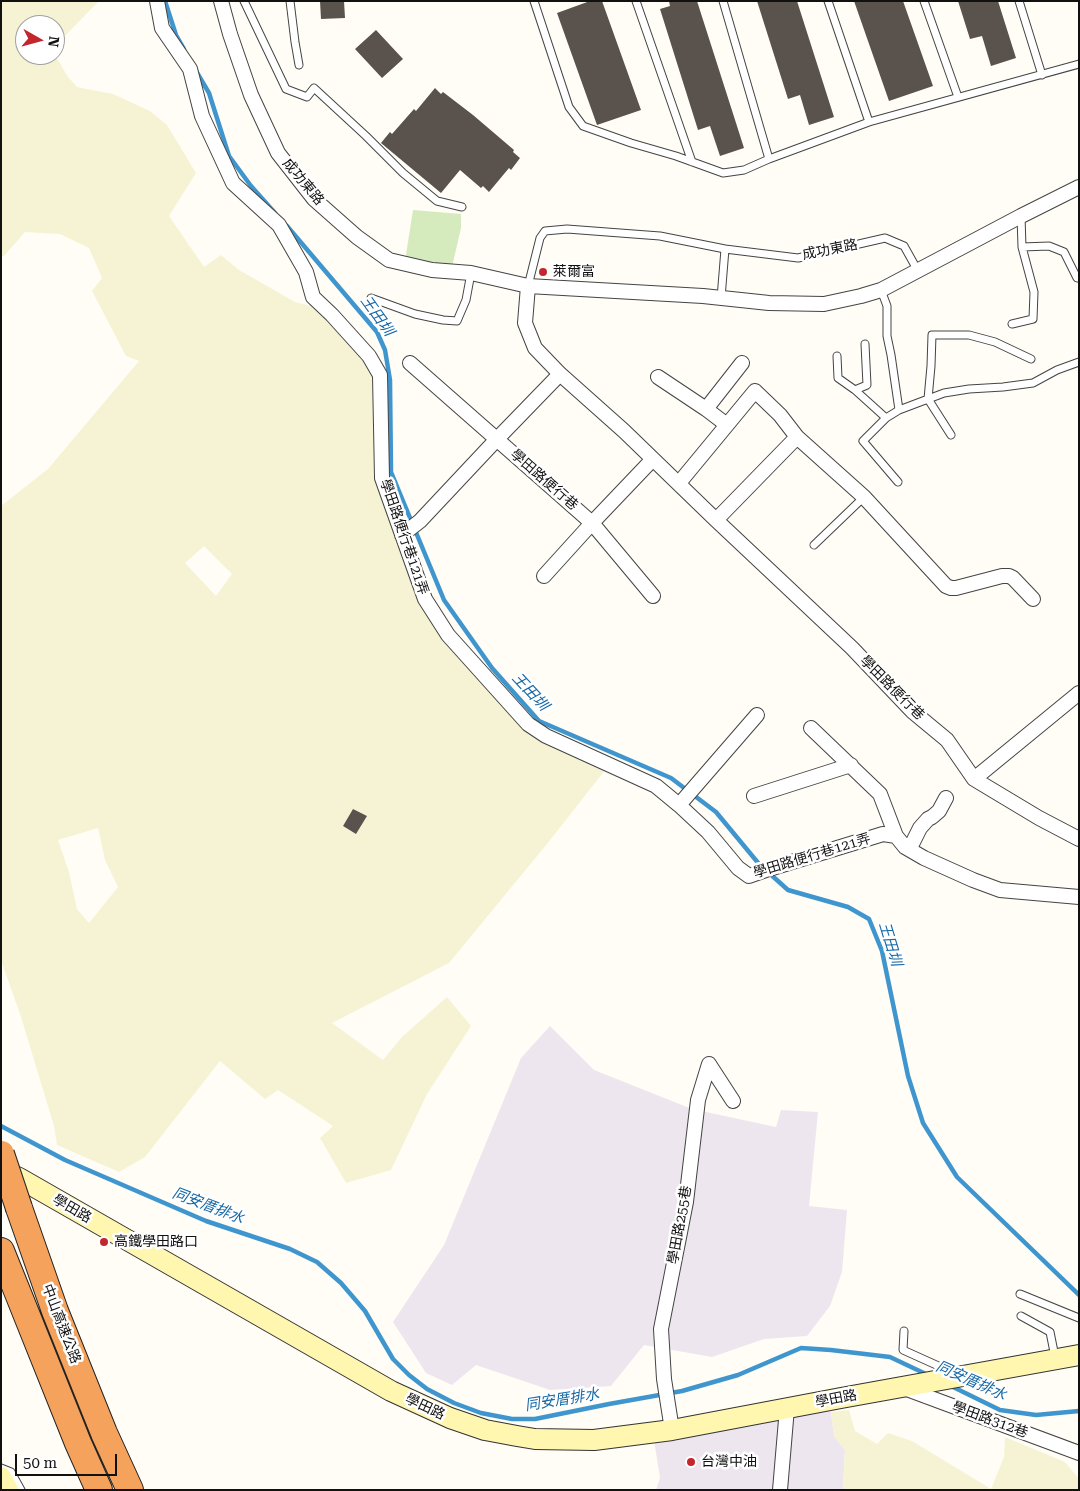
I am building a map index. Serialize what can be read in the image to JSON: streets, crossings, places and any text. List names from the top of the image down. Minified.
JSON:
{"streets":{"highway":["中山高速公路"],"main road":["學田路"],"street":["成功東路","學田路便行巷","學田路便行巷121弄","學田路255巷","學田路312巷"]},"crossings":[["成功東路","學田路便行巷"],["學田路便行巷","學田路便行巷121弄"],["學田路","學田路255巷"],["學田路","學田路312巷"]],"water":["王田圳","同安厝排水"],"places":["萊爾富","高鐵學田路口","台灣中油"],"scale_bar":"50 m","north":"right"}
